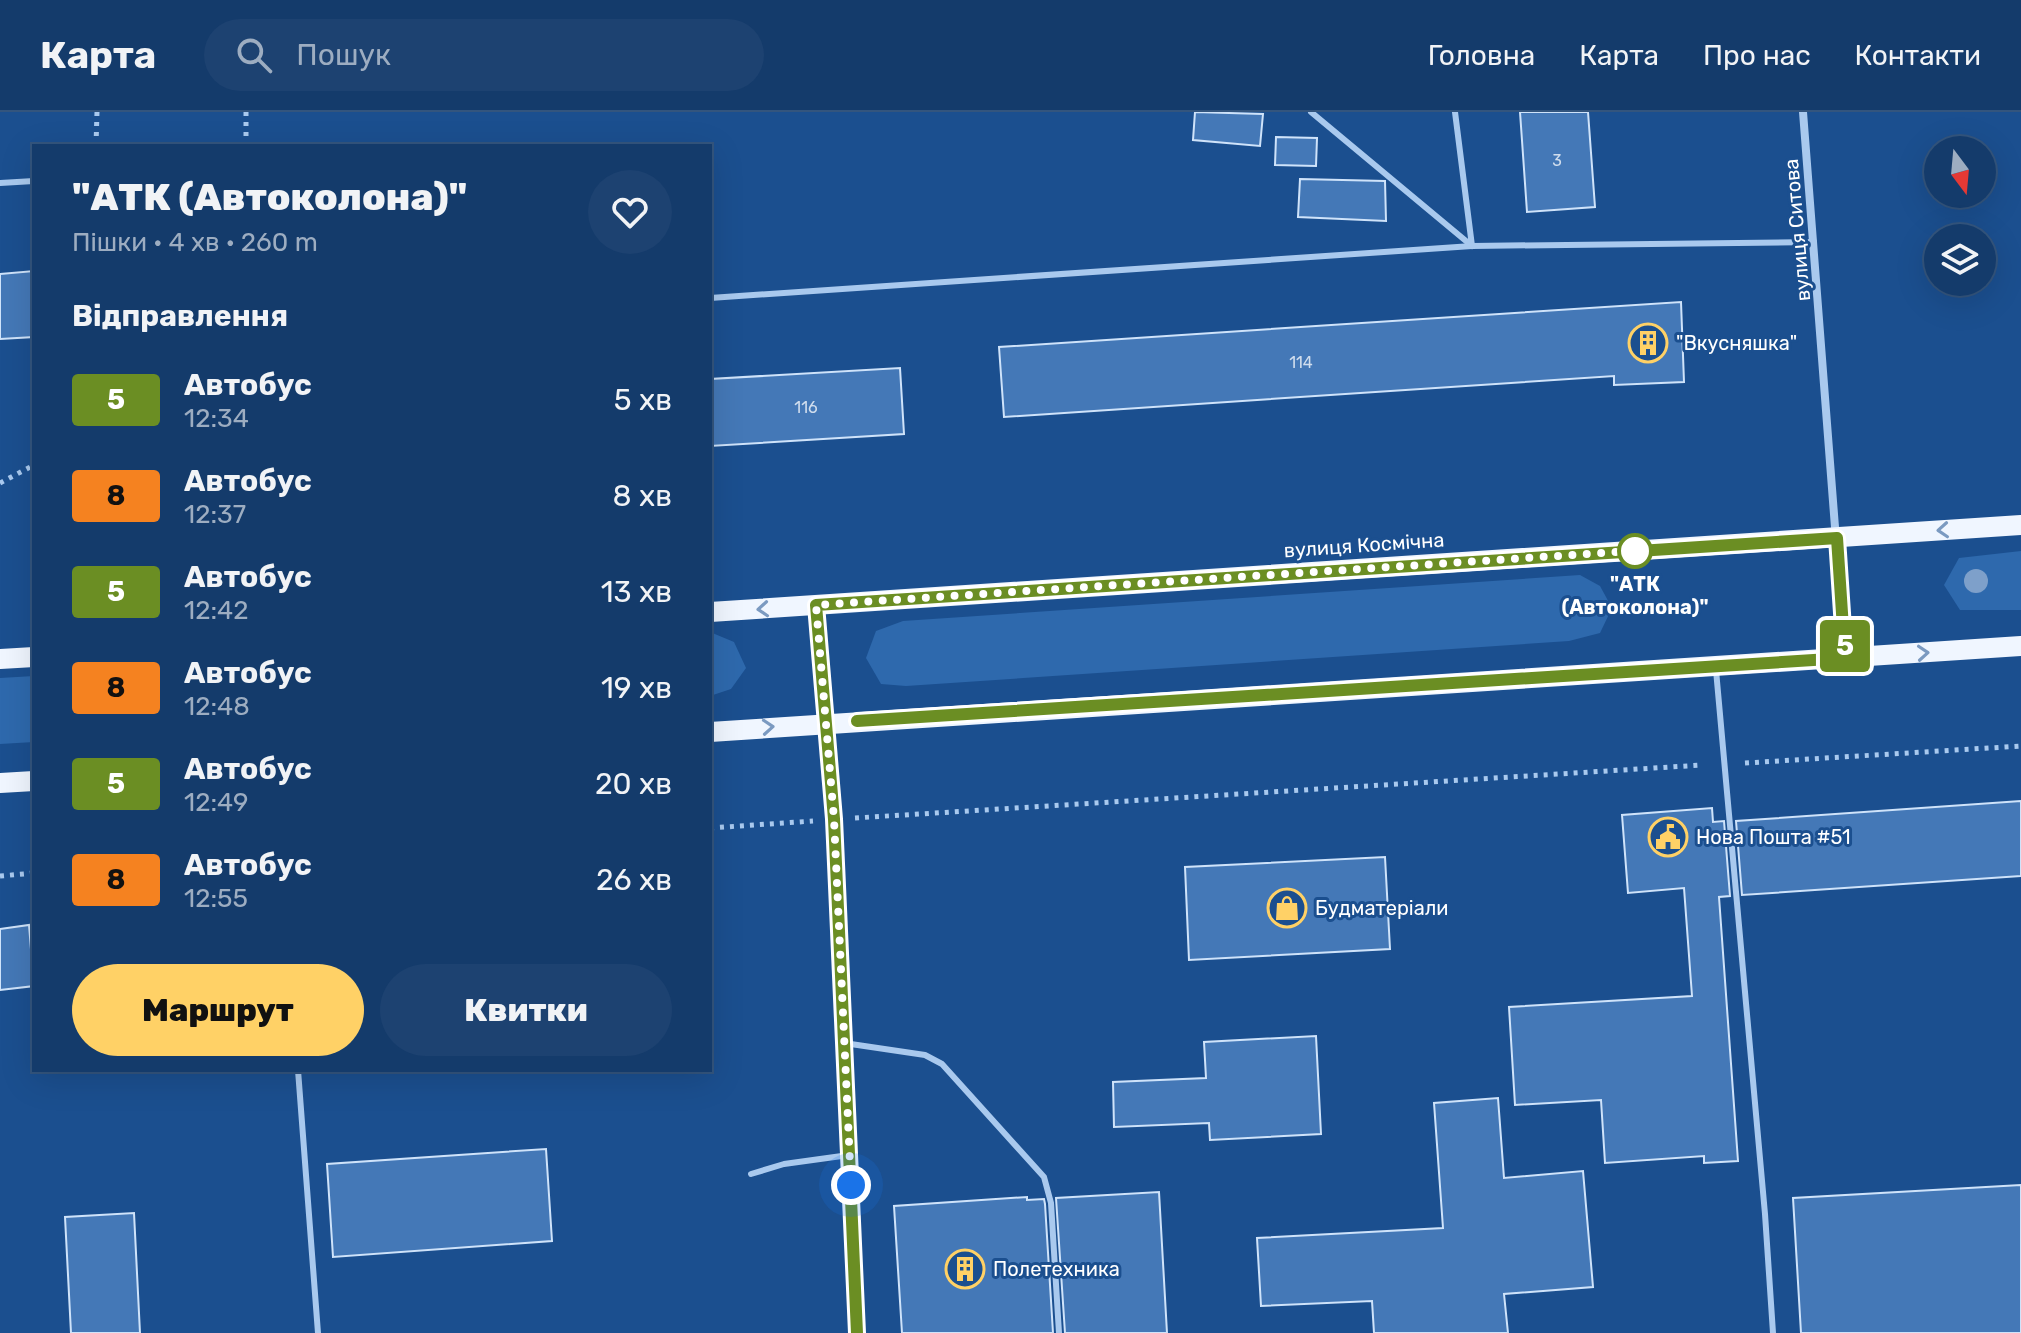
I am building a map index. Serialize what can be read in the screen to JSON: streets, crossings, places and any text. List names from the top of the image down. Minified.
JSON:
{"streets":{"main road":["вулиця Космічна"],"street":["вулиця Ситова"]},"crossings":[["вулиця Ситова","вулиця Космічна"]],"places":{"building":["\"Вкусняшка\"","Полетехника"],"other":["\"АТК (Автоколона)\""],"public building":["Нова Пошта #51"],"shop":["Будматеріали"]},"lines":["bus line 5"],"house_numbers":["3","114","116"],"north":"bottom","page":{"header":"Карта","search":"Пошук","nav":["Головна","Карта","Про нас","Контакти"],"on_map":"5","heading":[["\"АТК (Автоколона)\"","Пішки · 4 хв · 260 m"],"Відправлення"],"list":[{"mark":"5","name":"Автобус","note":"12:34","value":"5 хв"},{"mark":"8","name":"Автобус","note":"12:37","value":"8 хв"},{"mark":"5","name":"Автобус","note":"12:42","value":"13 хв"},{"mark":"8","name":"Автобус","note":"12:48","value":"19 хв"},{"mark":"5","name":"Автобус","note":"12:49","value":"20 хв"},{"mark":"8","name":"Автобус","note":"12:55","value":"26 хв"}],"buttons":["Маршрут","Квитки"]}}
